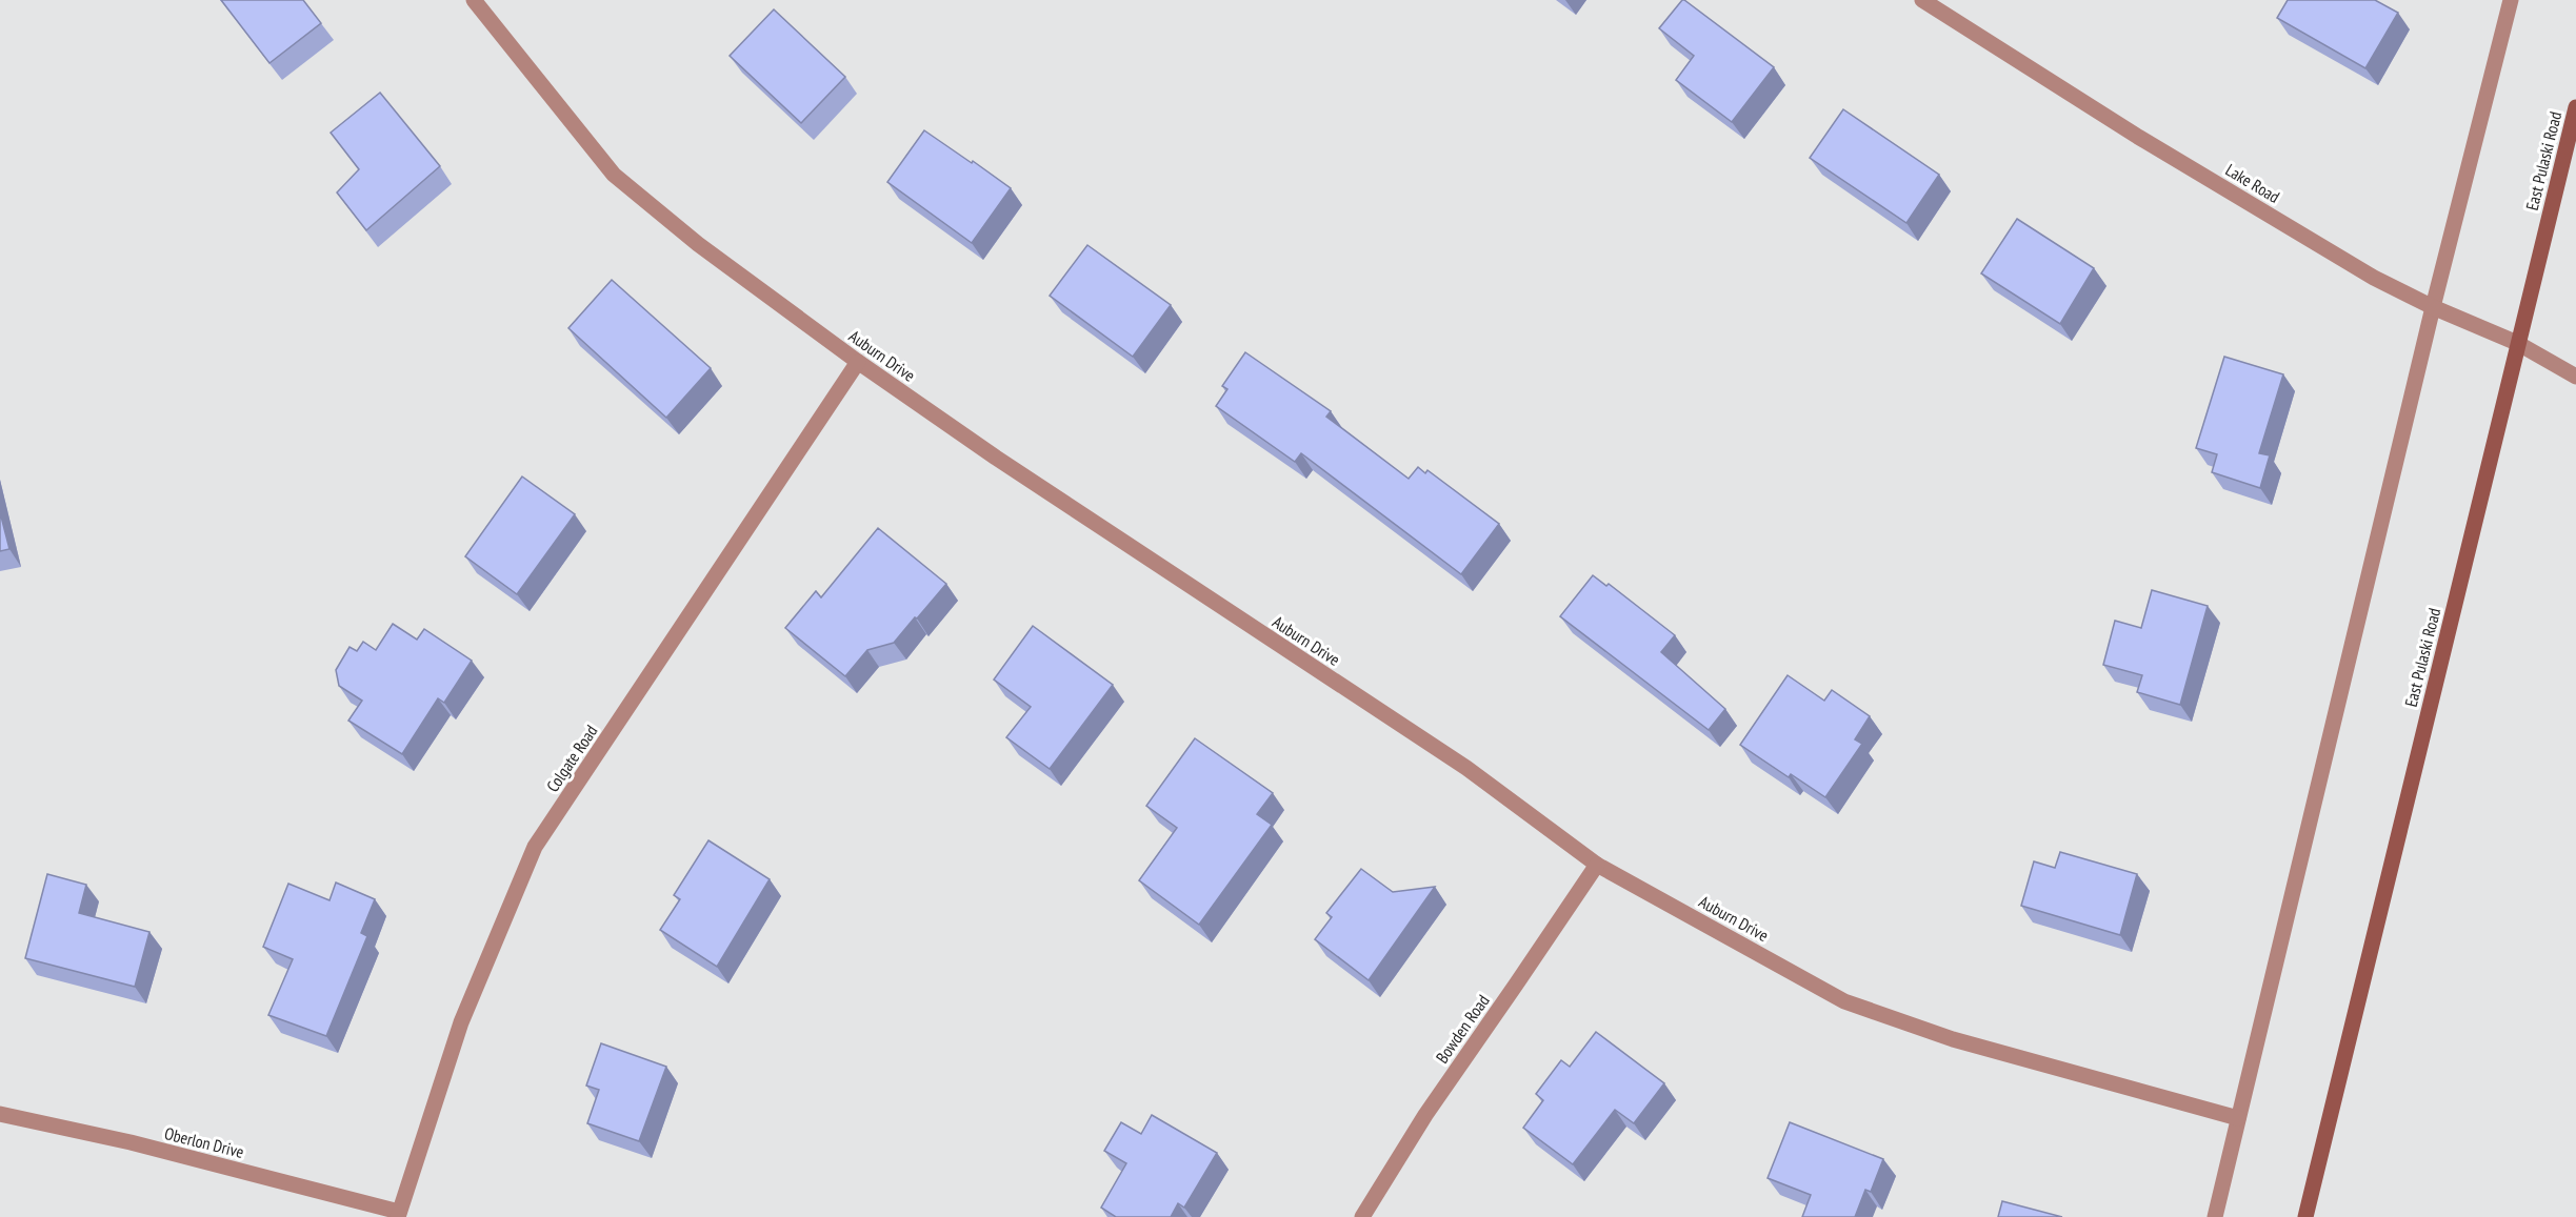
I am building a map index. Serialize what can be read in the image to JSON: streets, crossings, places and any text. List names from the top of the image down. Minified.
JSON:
{"streets":{"main road":["East Pulaski Road"],"street":["Lake Road","Auburn Drive","Colgate Road","Bowden Road","Oberlon Drive"]},"crossings":[["East Pulaski Road","Lake Road"],["Auburn Drive","Colgate Road"],["Auburn Drive","Bowden Road"],["Colgate Road","Oberlon Drive"]]}
